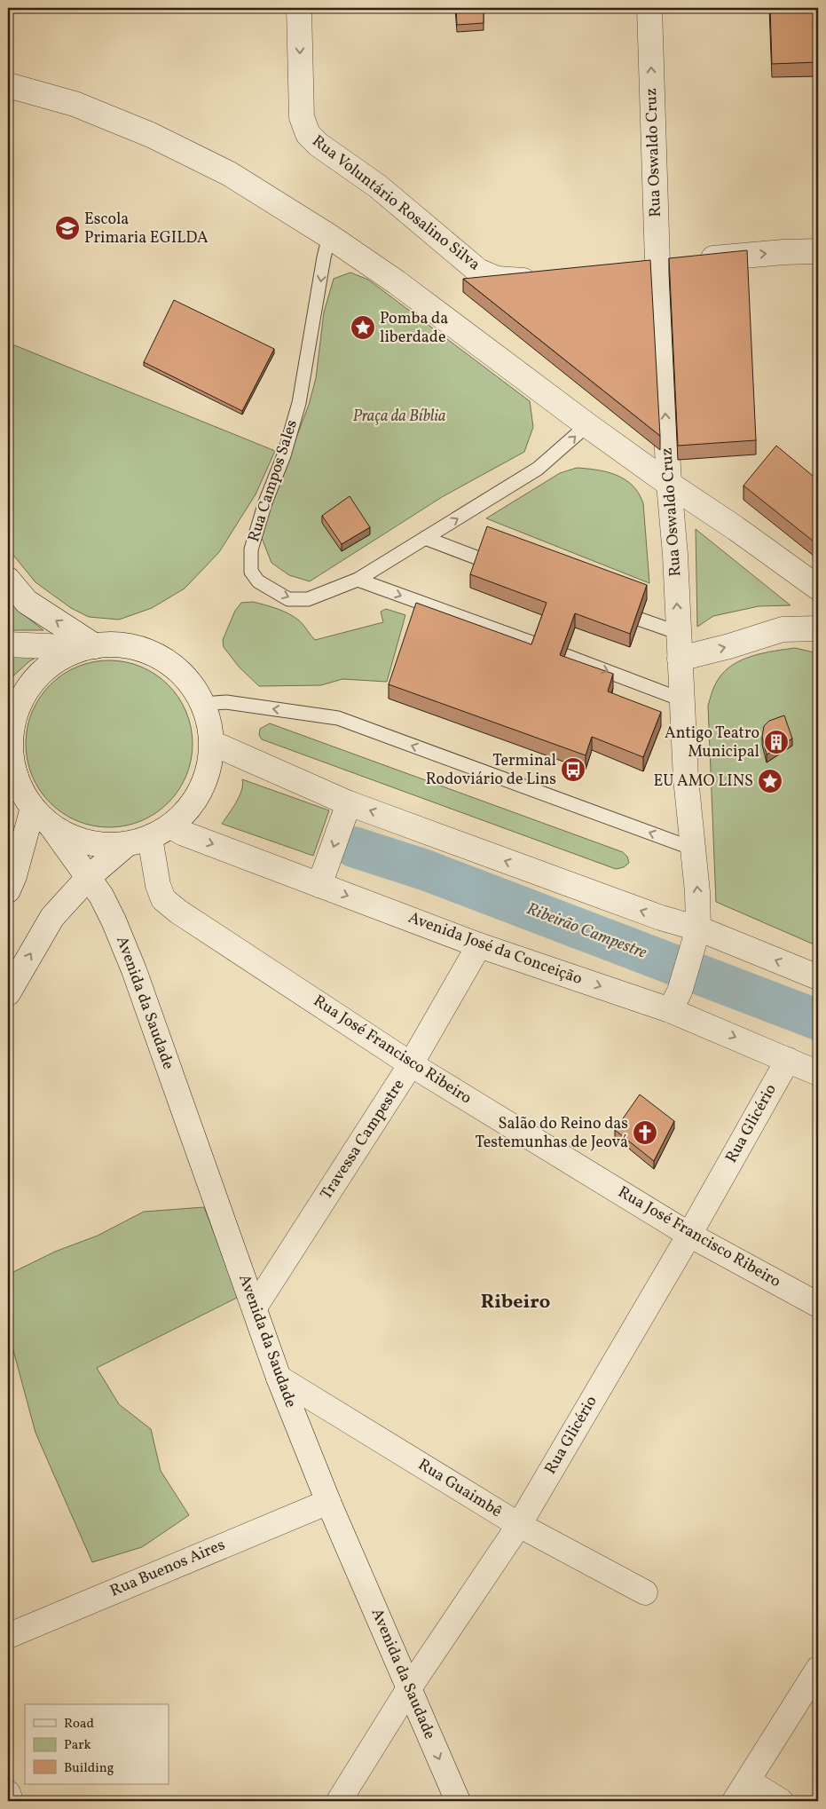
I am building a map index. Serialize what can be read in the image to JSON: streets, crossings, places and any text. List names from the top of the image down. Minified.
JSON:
{"streets":{"street":["Rua Oswaldo Cruz","Rua Voluntário Rosalino Silva","Avenida José da Conceição","Avenida da Saudade","Rua José Francisco Ribeiro","Rua Glicério","Travessa Campestre","Rua Guaimbê","Rua Buenos Aires"],"lane":["Rua Campos Sales"]},"crossings":[["Rua Oswaldo Cruz","Avenida José da Conceição"],["Avenida José da Conceição","Rua Glicério"],["Avenida José da Conceição","Travessa Campestre"],["Avenida da Saudade","Rua Glicério"],["Avenida da Saudade","Travessa Campestre"],["Avenida da Saudade","Rua Guaimbê"],["Avenida da Saudade","Rua Buenos Aires"],["Rua José Francisco Ribeiro","Rua Glicério"],["Rua José Francisco Ribeiro","Travessa Campestre"],["Rua Glicério","Rua Guaimbê"]],"one_way":["Rua Oswaldo Cruz"],"districts":["Ribeiro"],"water":["Ribeirão Campestre"],"parks":["Praça da Bíblia"],"places":{"school or university":["Escola Primaria EGILDA"],"place":["Pomba da liberdade","EU AMO LINS"],"building":["Antigo Teatro Municipal"],"bus stop":["Terminal Rodoviário de Lins"],"church":["Salão do Reino das Testemunhas de Jeová"]},"legend":["Road","Park","Building"]}
